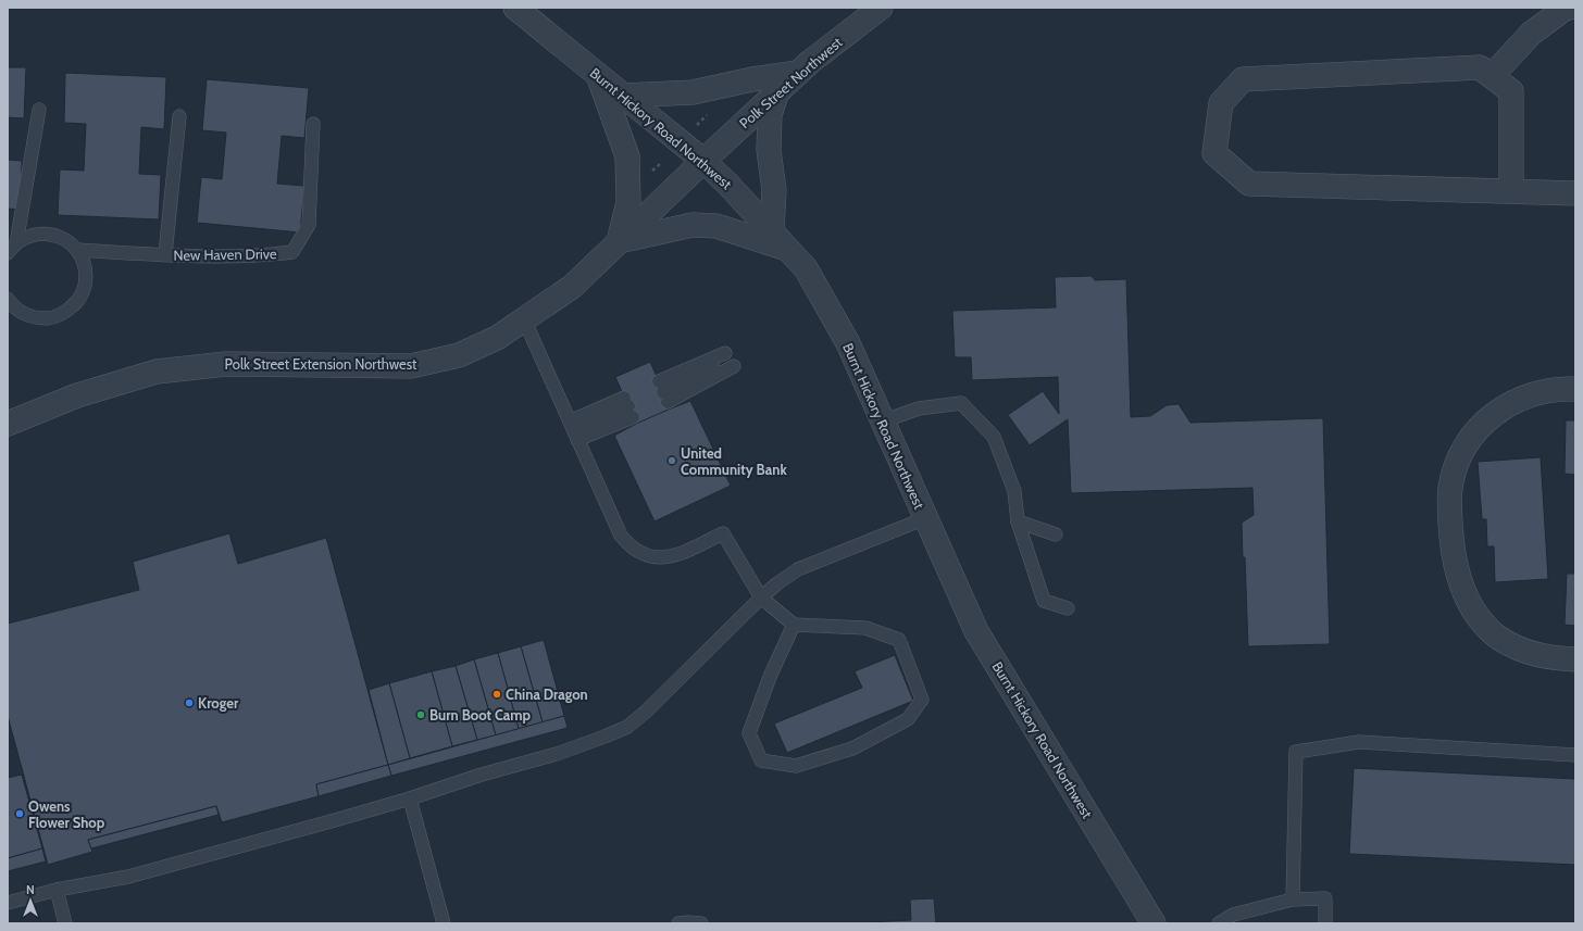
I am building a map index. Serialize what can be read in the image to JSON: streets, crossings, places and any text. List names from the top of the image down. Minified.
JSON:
{"streets":{"street":["Polk Street Northwest","Burnt Hickory Road Northwest","Polk Street Extension Northwest"],"lane":["New Haven Drive"]},"crossings":[["Polk Street Northwest","Burnt Hickory Road Northwest"],["Polk Street Northwest","Polk Street Extension Northwest"],["Burnt Hickory Road Northwest","Polk Street Extension Northwest"]],"places":["United Community Bank","China Dragon","Kroger","Burn Boot Camp","Owens Flower Shop"],"north":"top"}
